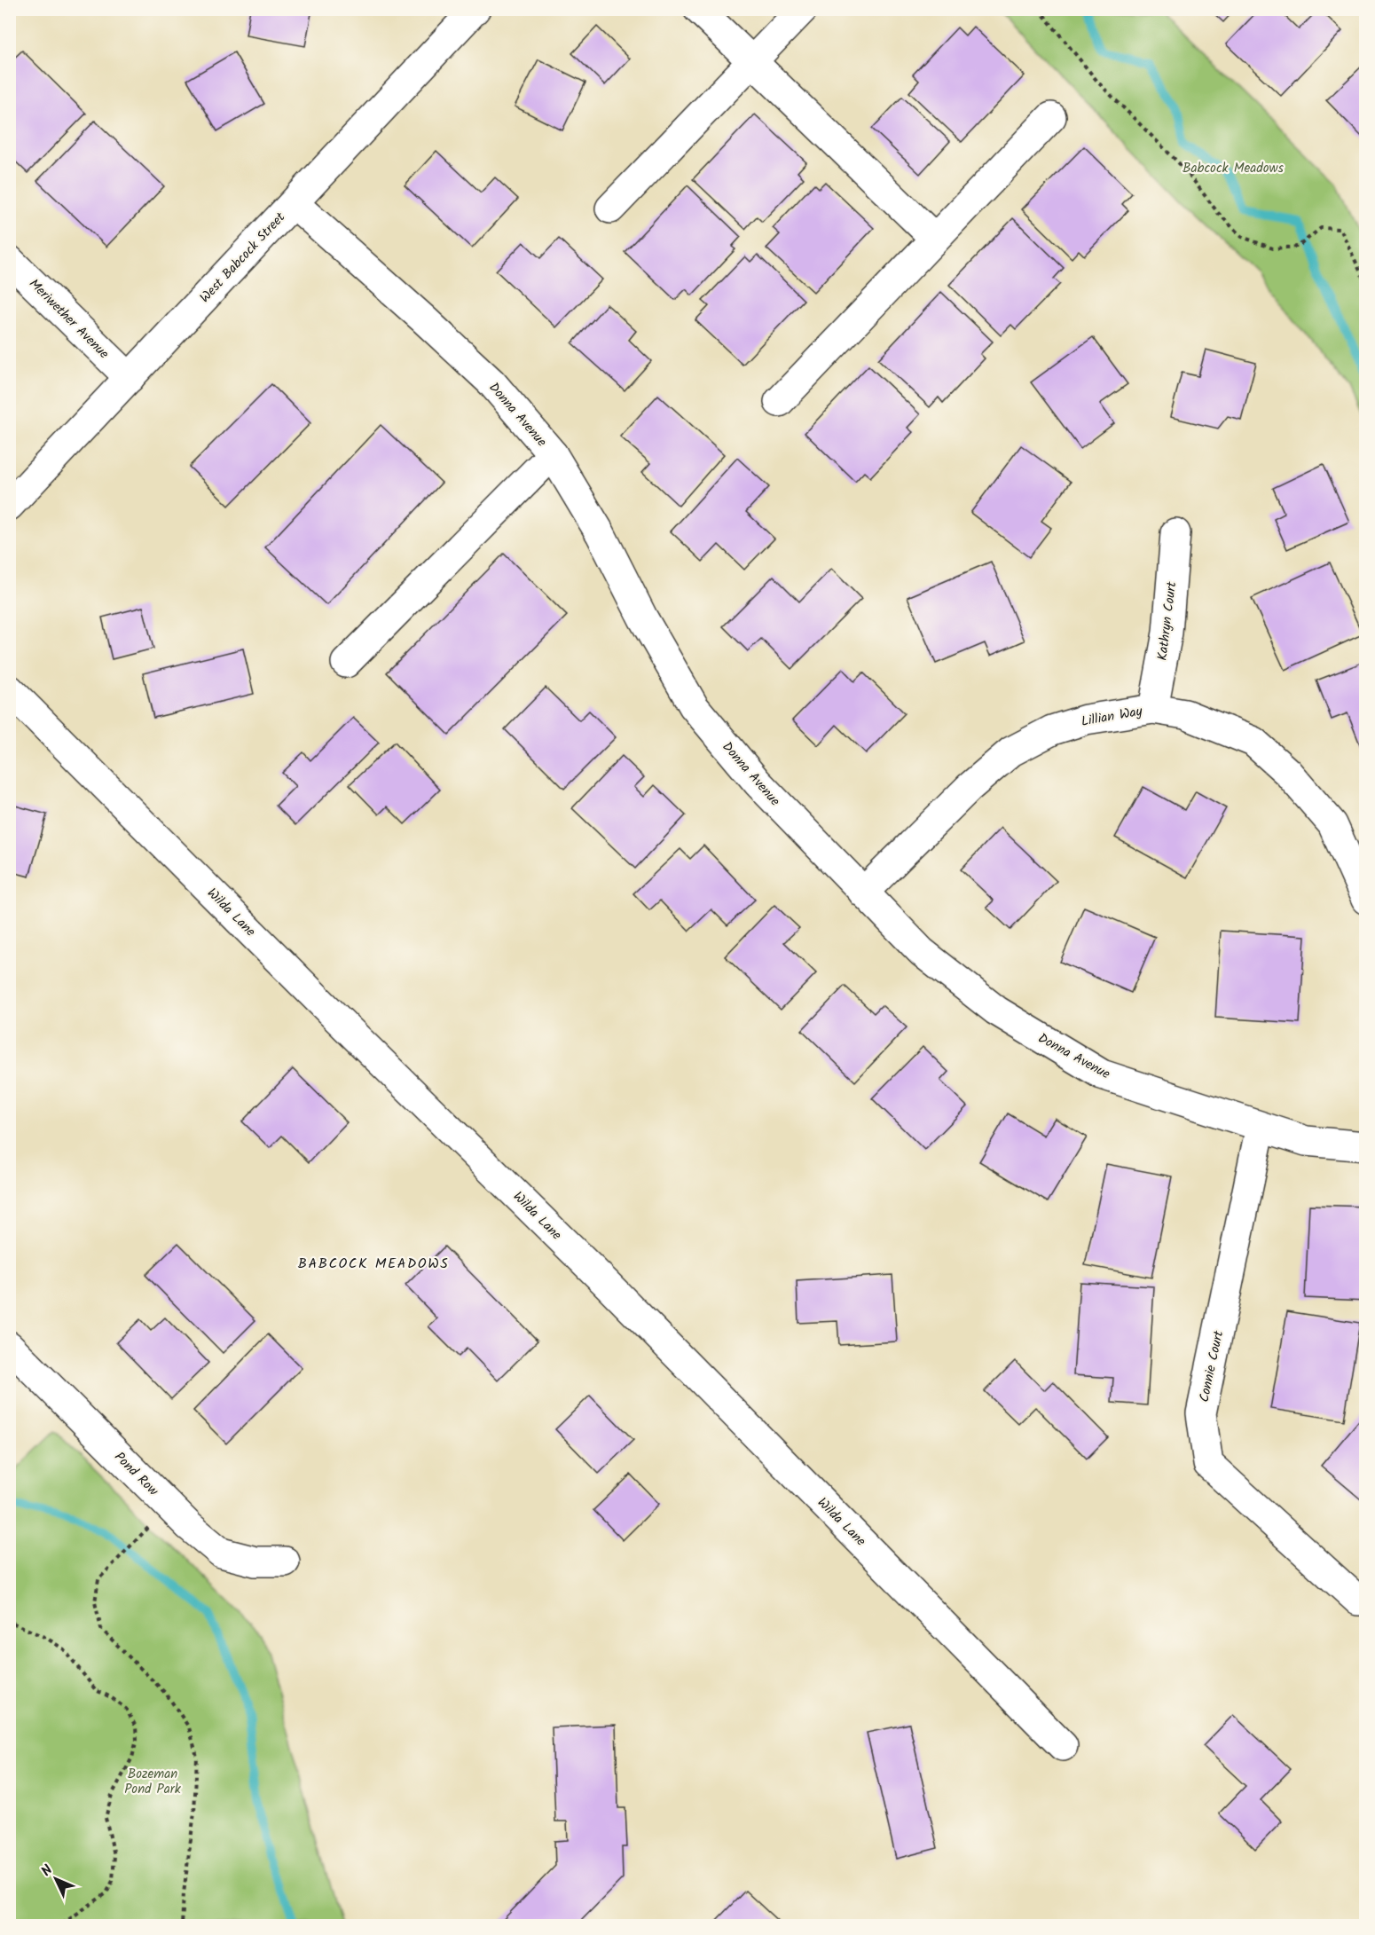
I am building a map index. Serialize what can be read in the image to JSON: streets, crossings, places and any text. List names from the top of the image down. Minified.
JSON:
{"streets":{"street":["West Babcock Street","Meriwether Avenue","Donna Avenue","Kathryn Court","Lillian Way","Wilda Lane","Connie Court","Pond Row"]},"crossings":[["West Babcock Street","Meriwether Avenue"],["West Babcock Street","Donna Avenue"],["Donna Avenue","Lillian Way"],["Donna Avenue","Connie Court"],["Kathryn Court","Lillian Way"]],"districts":["BABCOCK MEADOWS"],"parks":["Babcock Meadows","Bozeman Pond Park"],"north":"top left"}
